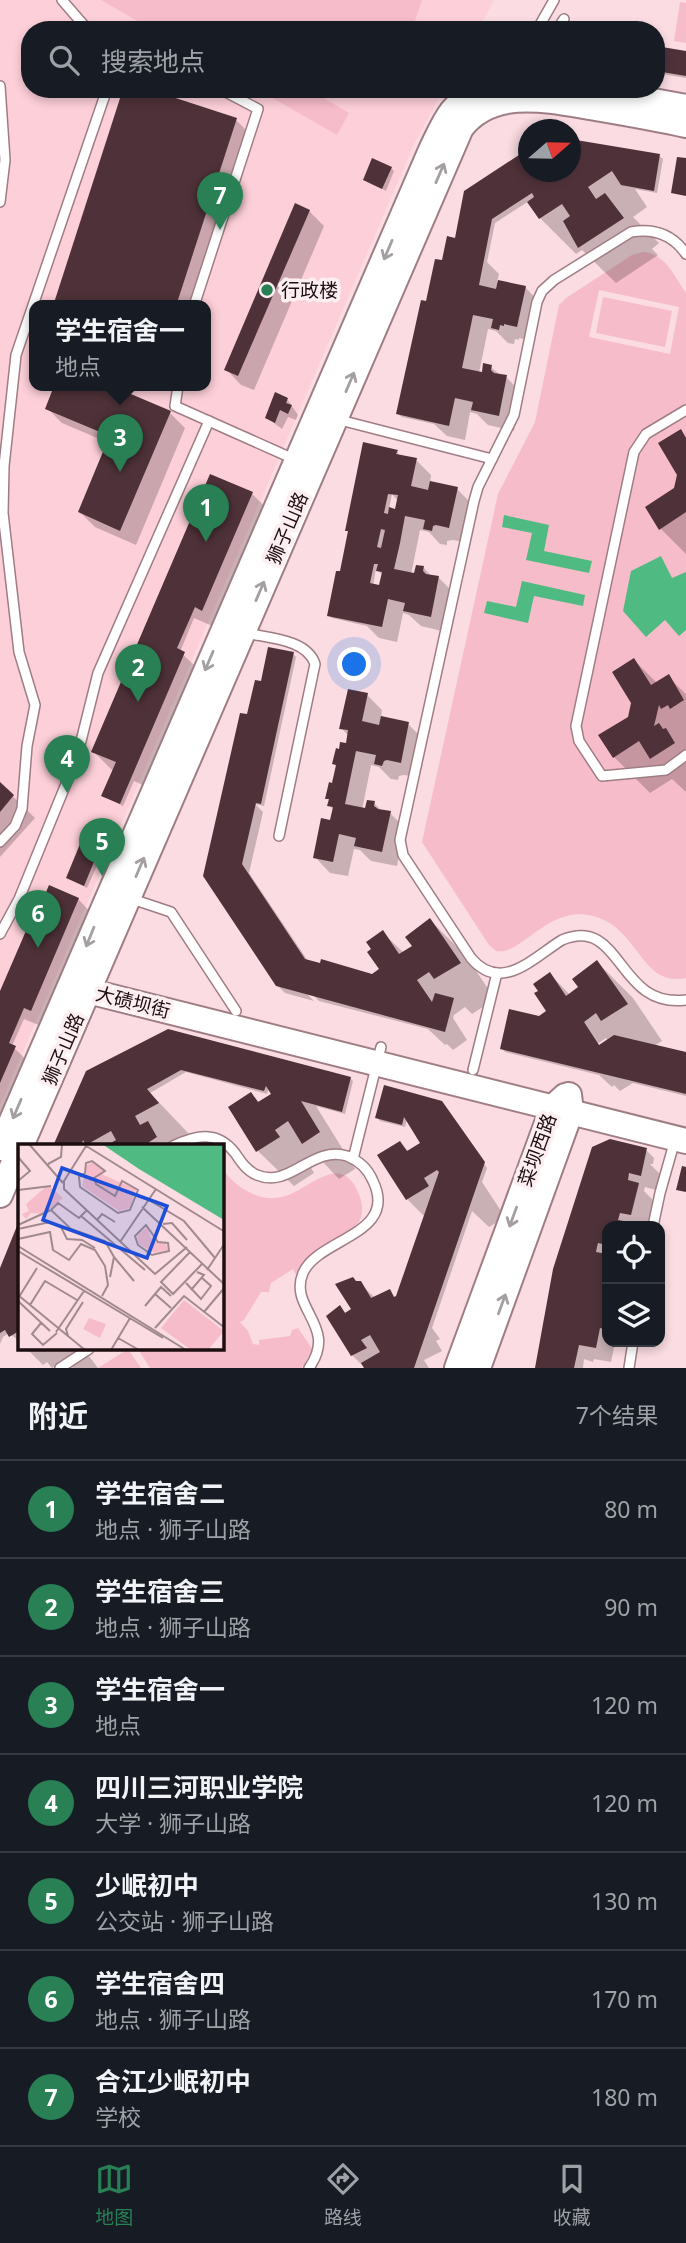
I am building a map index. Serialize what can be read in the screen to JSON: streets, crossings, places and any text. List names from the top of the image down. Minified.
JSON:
{"streets":{"street":["狮子山路","大碛坝街","菜坝西路"]},"crossings":[["狮子山路","大碛坝街"],["大碛坝街","菜坝西路"]],"places":["行政楼"],"north":"right","page":{"search":"搜索地点","pins":["7","3","1","2","4","5","6"],"popup":["学生宿舍一","地点"],"heading":["附近","7个结果"],"list":[{"mark":"1","name":"学生宿舍二","note":"地点 · 狮子山路","value":"80 m"},{"mark":"2","name":"学生宿舍三","note":"地点 · 狮子山路","value":"90 m"},{"mark":"3","name":"学生宿舍一","note":"地点","value":"120 m"},{"mark":"4","name":"四川三河职业学院","note":"大学 · 狮子山路","value":"120 m"},{"mark":"5","name":"少岷初中","note":"公交站 · 狮子山路","value":"130 m"},{"mark":"6","name":"学生宿舍四","note":"地点 · 狮子山路","value":"170 m"},{"mark":"7","name":"合江少岷初中","note":"学校","value":"180 m"}],"nav":["地图","路线","收藏"]}}
